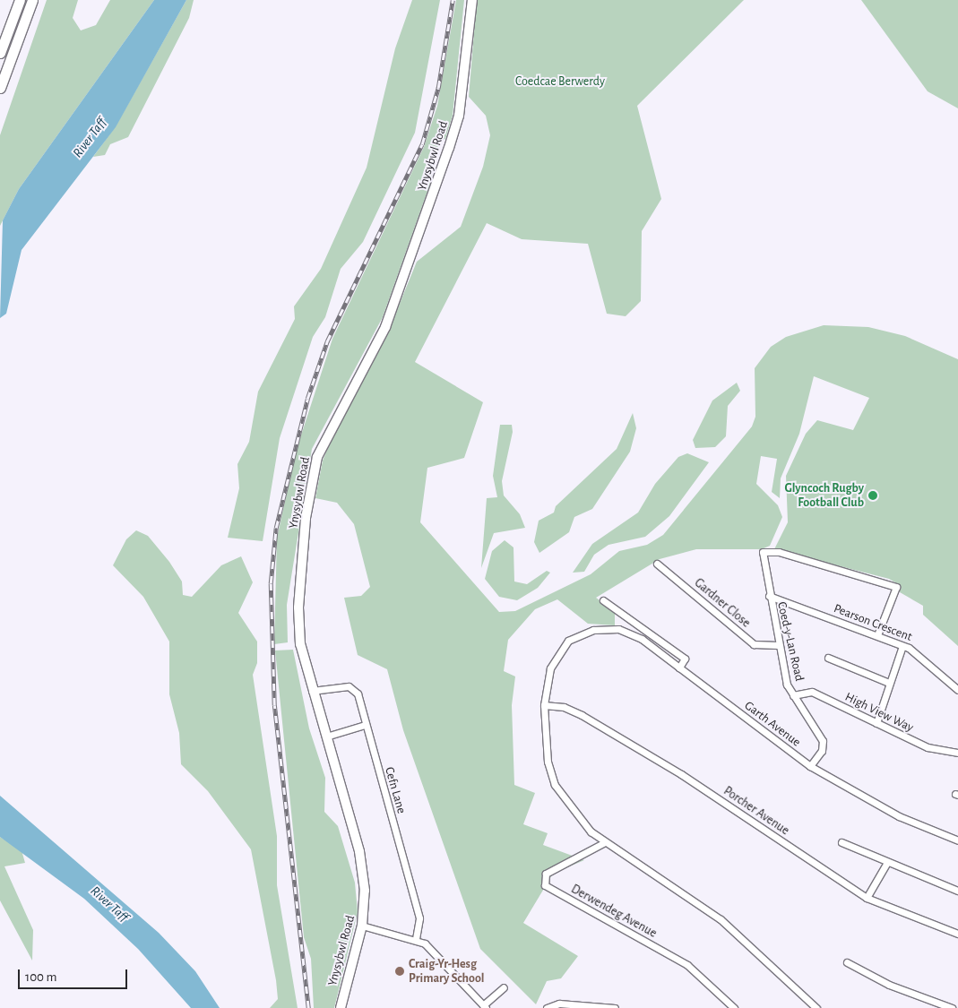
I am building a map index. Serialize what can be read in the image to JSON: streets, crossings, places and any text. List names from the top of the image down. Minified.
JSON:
{"streets":{"main road":["Ynysybwl Road"],"street":["Gardner Close","Pearson Crescent","Coed-y-Lan Road","High View Way","Garth Avenue","Cefn Lane","Porcher Avenue","Derwendeg Avenue"]},"crossings":[["Ynysybwl Road","Cefn Lane"],["Gardner Close","Coed-y-Lan Road"],["Pearson Crescent","Coed-y-Lan Road"],["Coed-y-Lan Road","High View Way"],["Coed-y-Lan Road","Garth Avenue"],["Garth Avenue","Porcher Avenue"]],"water":["River Taff"],"parks":["Coedcae Berwerdy"],"places":["Glyncoch Rugby Football Club","Craig-Yr-Hesg Primary School"],"scale_bar":"100 m"}
